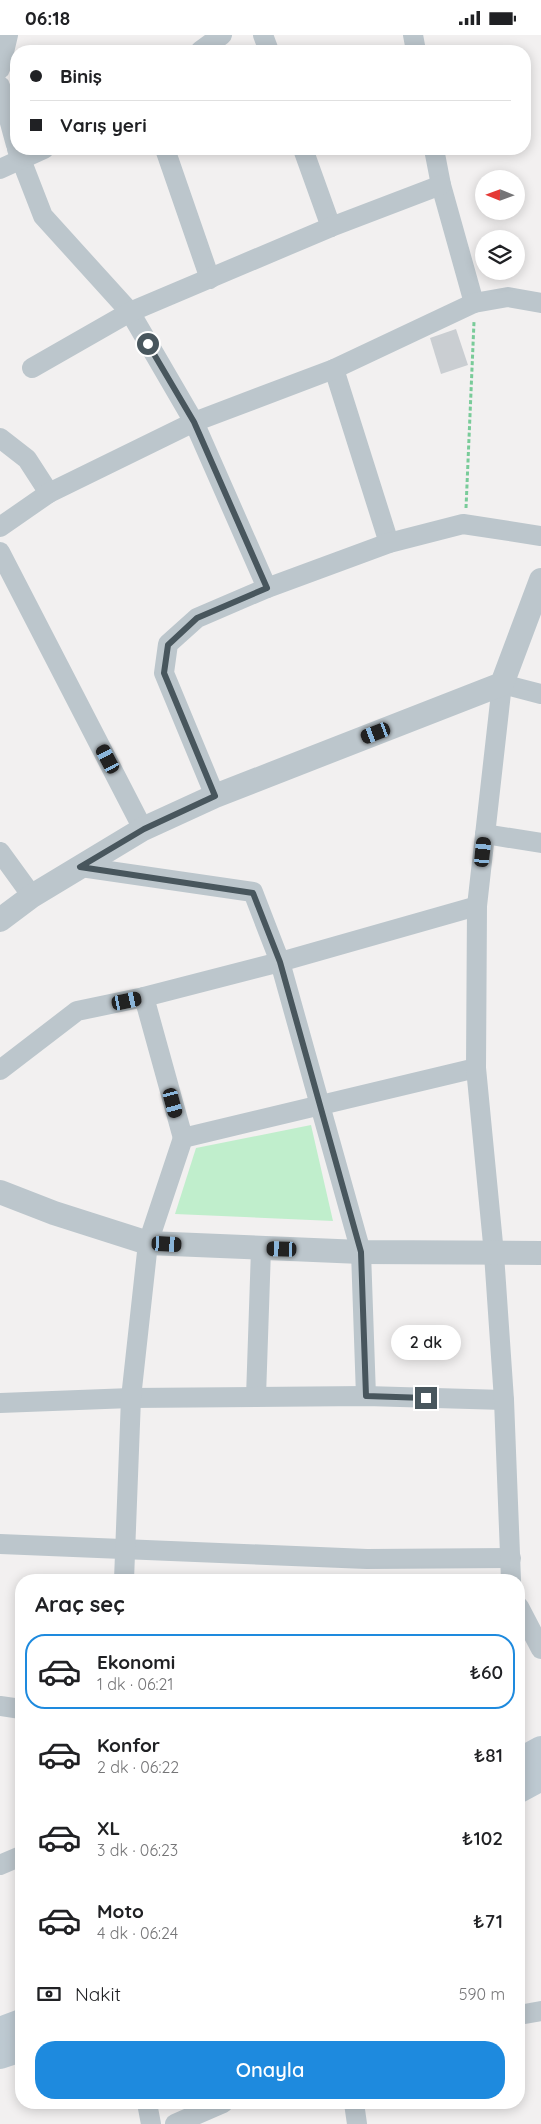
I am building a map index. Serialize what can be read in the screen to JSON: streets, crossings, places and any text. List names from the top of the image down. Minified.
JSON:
{"north":"left","page":{"status":"06:18","banner":["Biniş","Varış yeri"],"bubble":"2 dk","heading":"Araç seç","list":[{"name":"Ekonomi","note":"1 dk · 06:21","value":"₺60"},{"name":"Konfor","note":"2 dk · 06:22","value":"₺81"},{"name":"XL","note":"3 dk · 06:23","value":"₺102"},{"name":"Moto","note":"4 dk · 06:24","value":"₺71"}],"pay":["Nakit","590 m"],"buttons":"Onayla"}}
